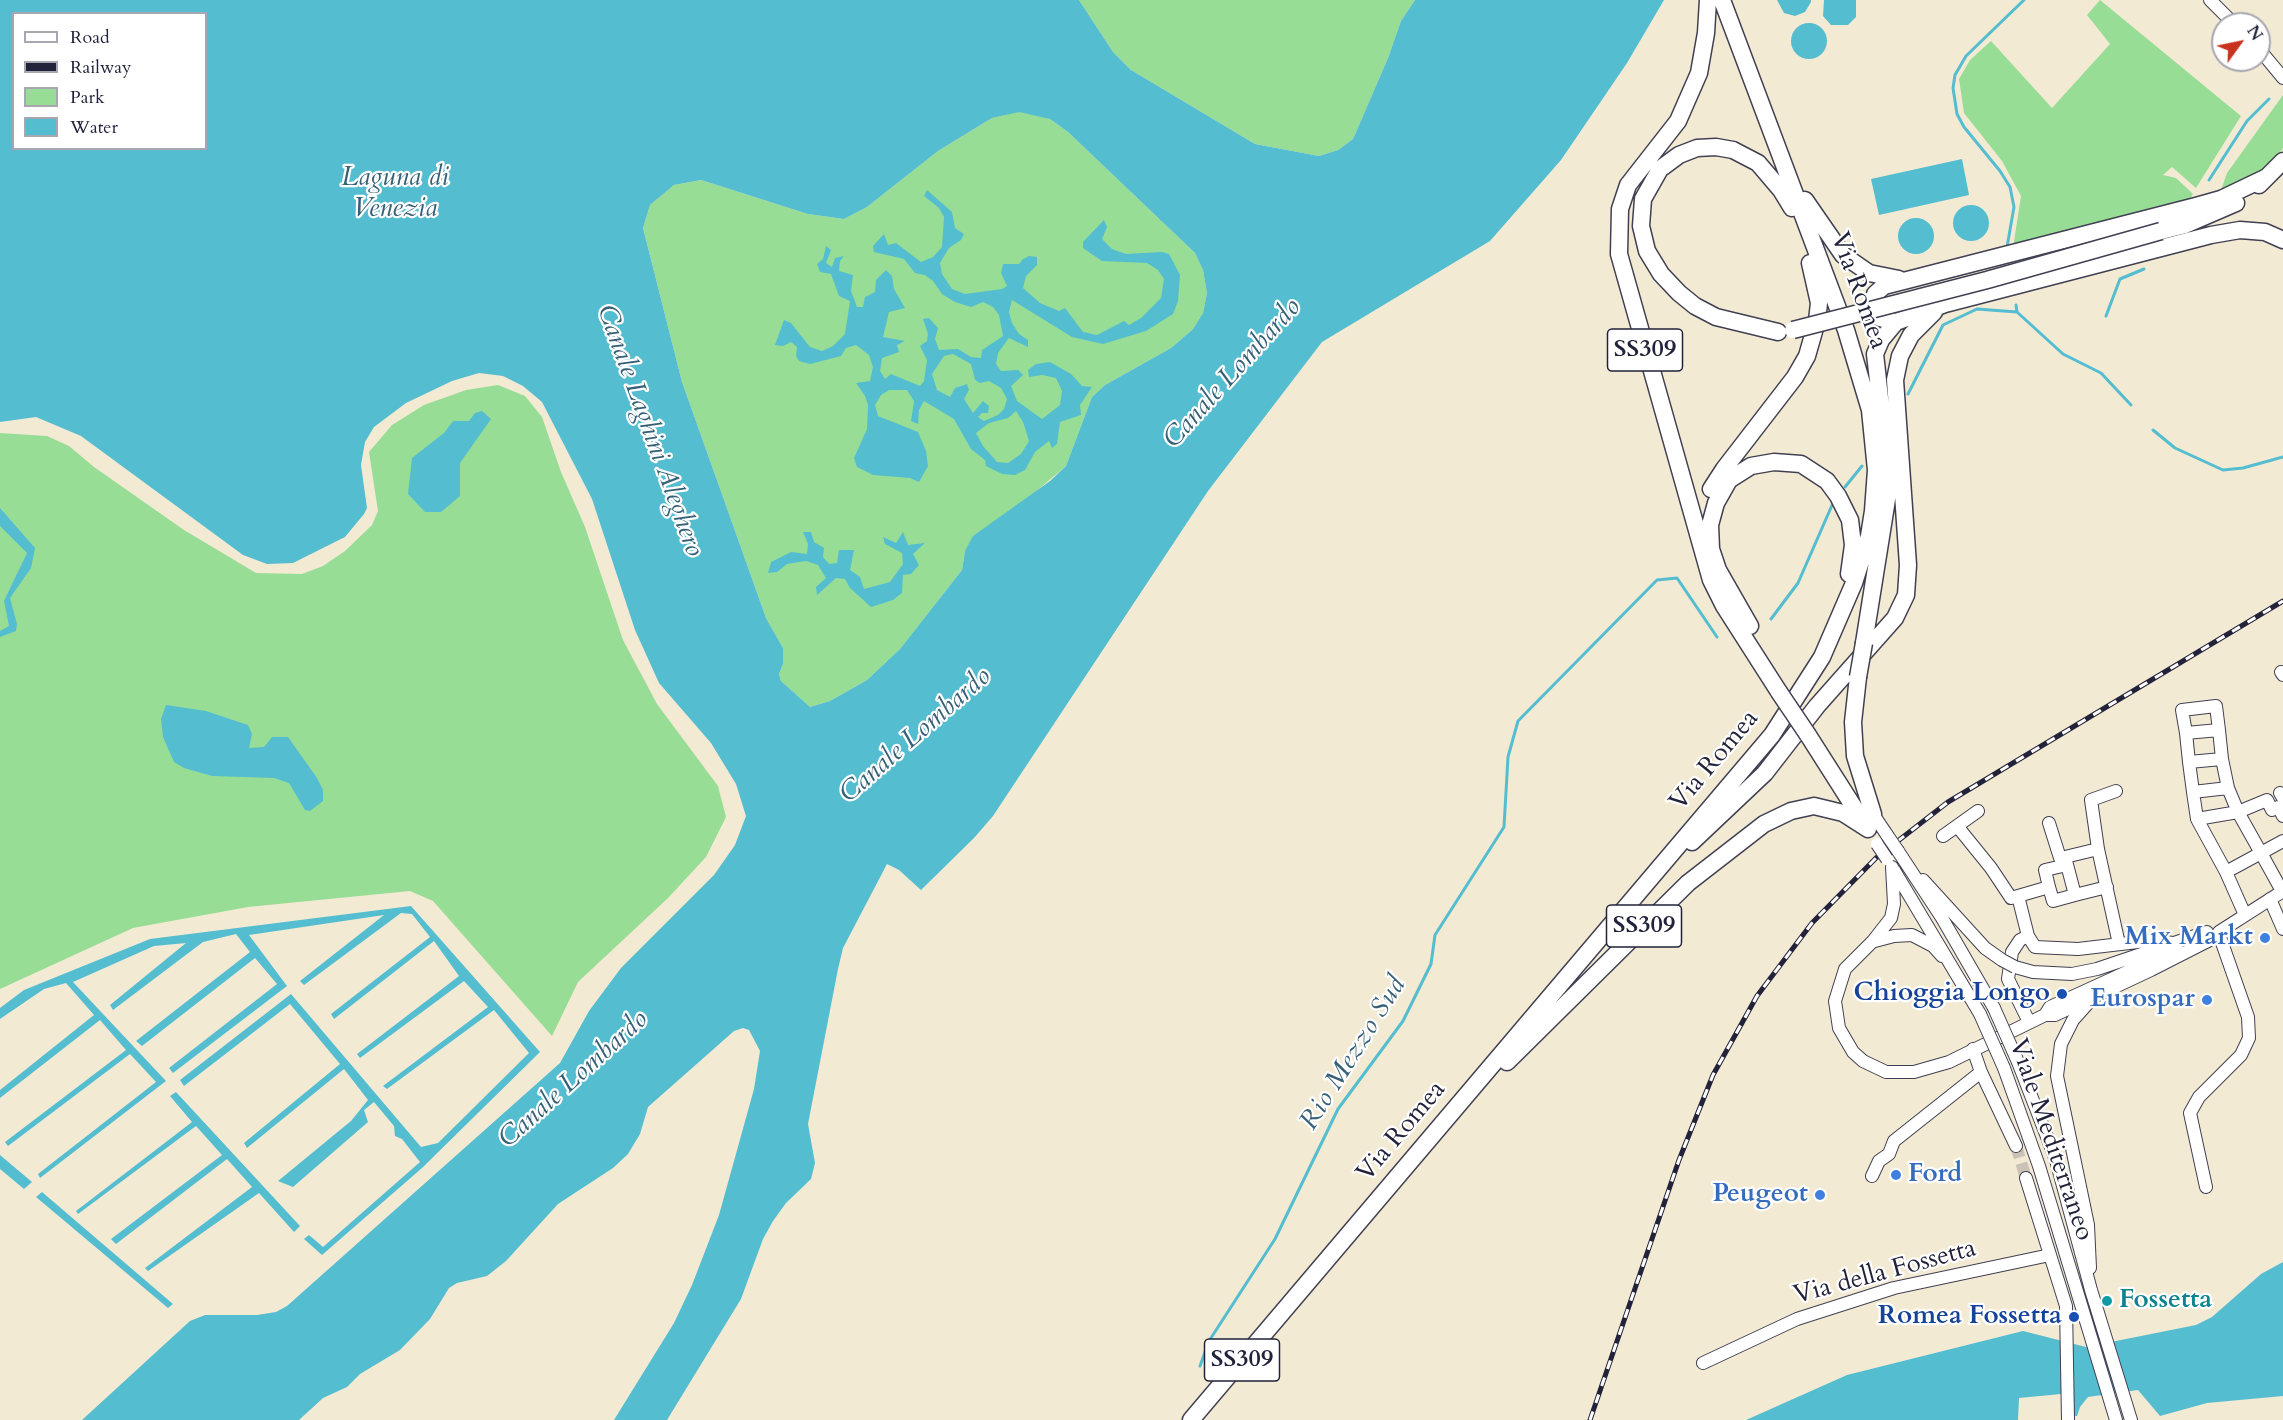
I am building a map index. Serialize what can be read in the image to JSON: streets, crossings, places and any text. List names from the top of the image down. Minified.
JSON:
{"streets":{"main road":["Via Romea","SS309"],"street":["Viale Mediterraneo","Via della Fossetta"]},"crossings":[["Via Romea","SS309"],["SS309","Viale Mediterraneo"]],"water":["Laguna di Venezia","Canale Lombardo","Canale Laghini Aleghero","Rio Mezzo Sud"],"places":["Mix Markt","Chioggia Longo","Eurospar","Ford","Peugeot","Fossetta","Romea Fossetta"],"legend":["Road","Railway","Park","Water"],"north":"top right"}
